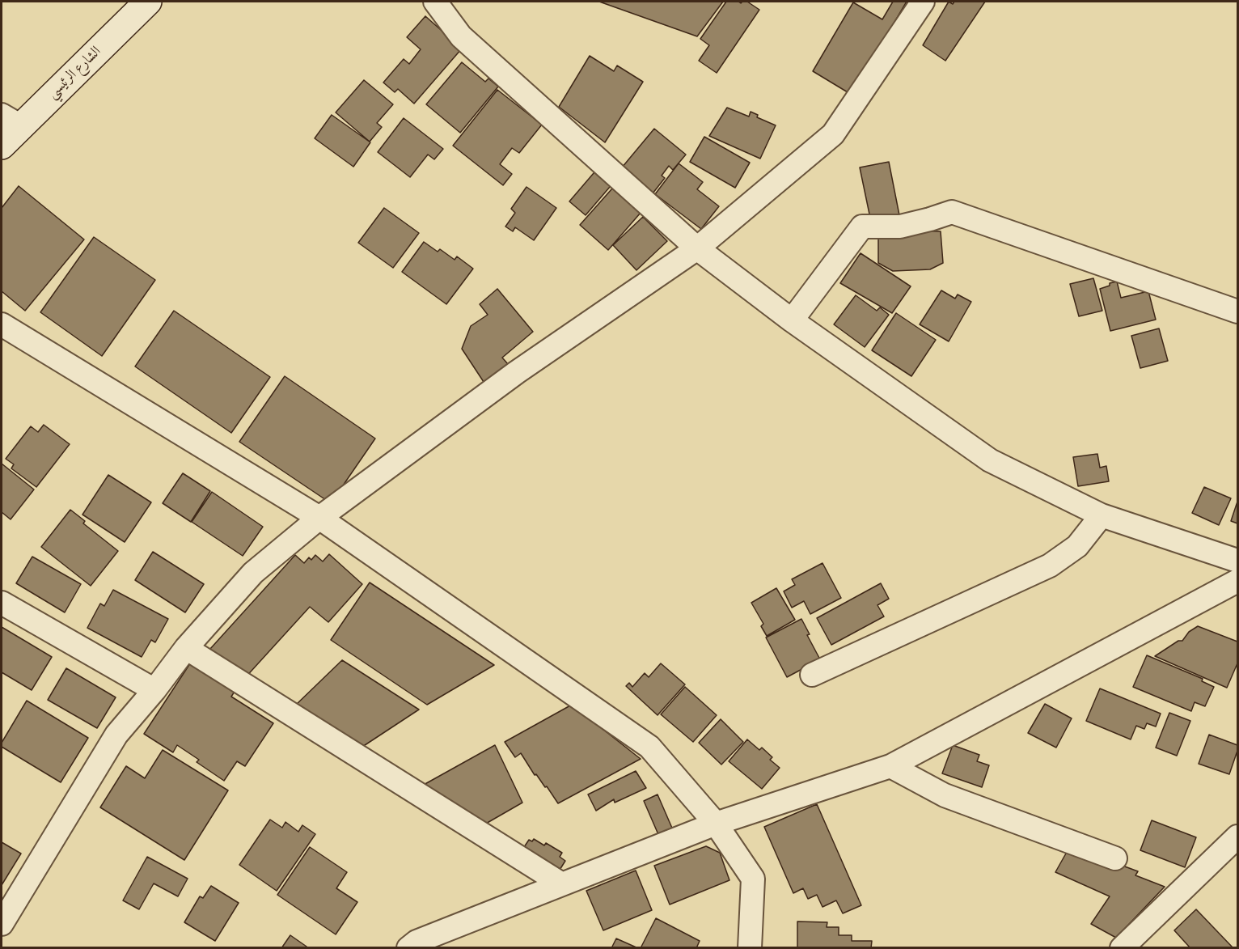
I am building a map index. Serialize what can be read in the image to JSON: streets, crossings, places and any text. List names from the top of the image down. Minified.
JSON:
{"streets":{"street":["الشارع الرئيسي"]}}
